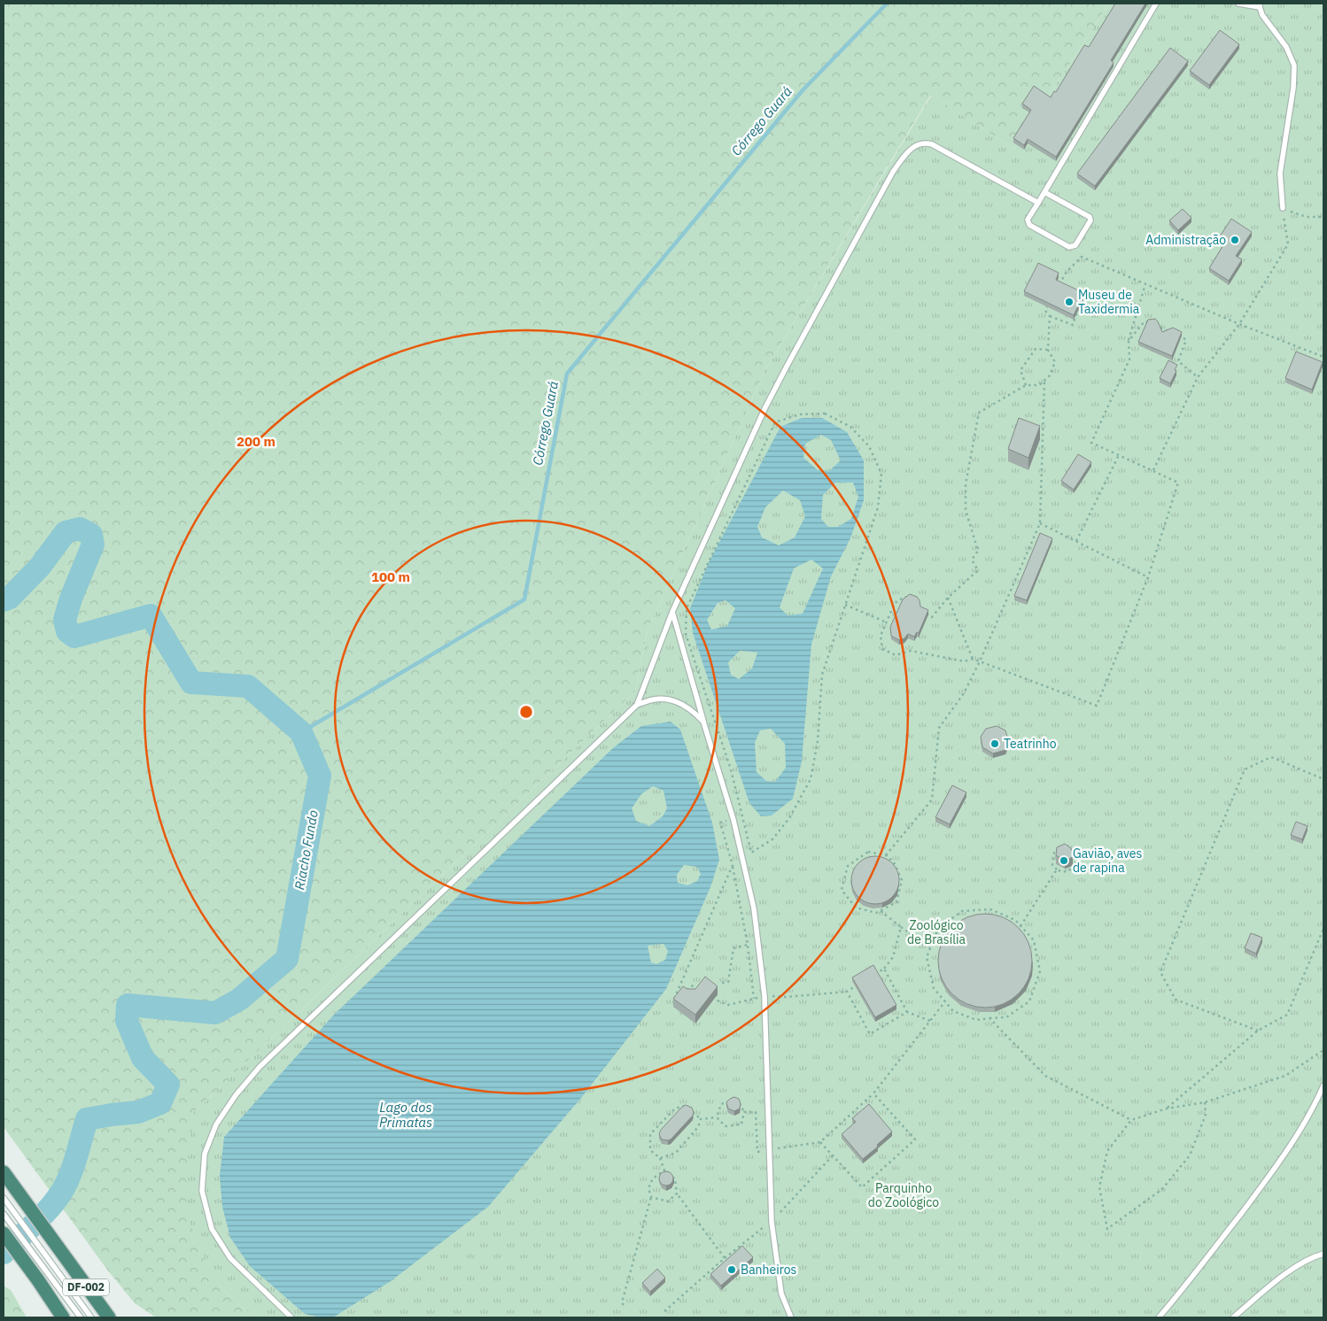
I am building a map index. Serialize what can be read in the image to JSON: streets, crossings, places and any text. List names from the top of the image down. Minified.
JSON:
{"streets":{"highway":["DF-002"]},"water":["Córrego Guará","Riacho Fundo","Lago dos Primatas"],"parks":["Zoológico de Brasília","Parquinho do Zoológico"],"places":["Administração","Museu de Taxidermia","Teatrinho","Gavião, aves de rapina","Banheiros"],"rings":["200 m","100 m"]}
